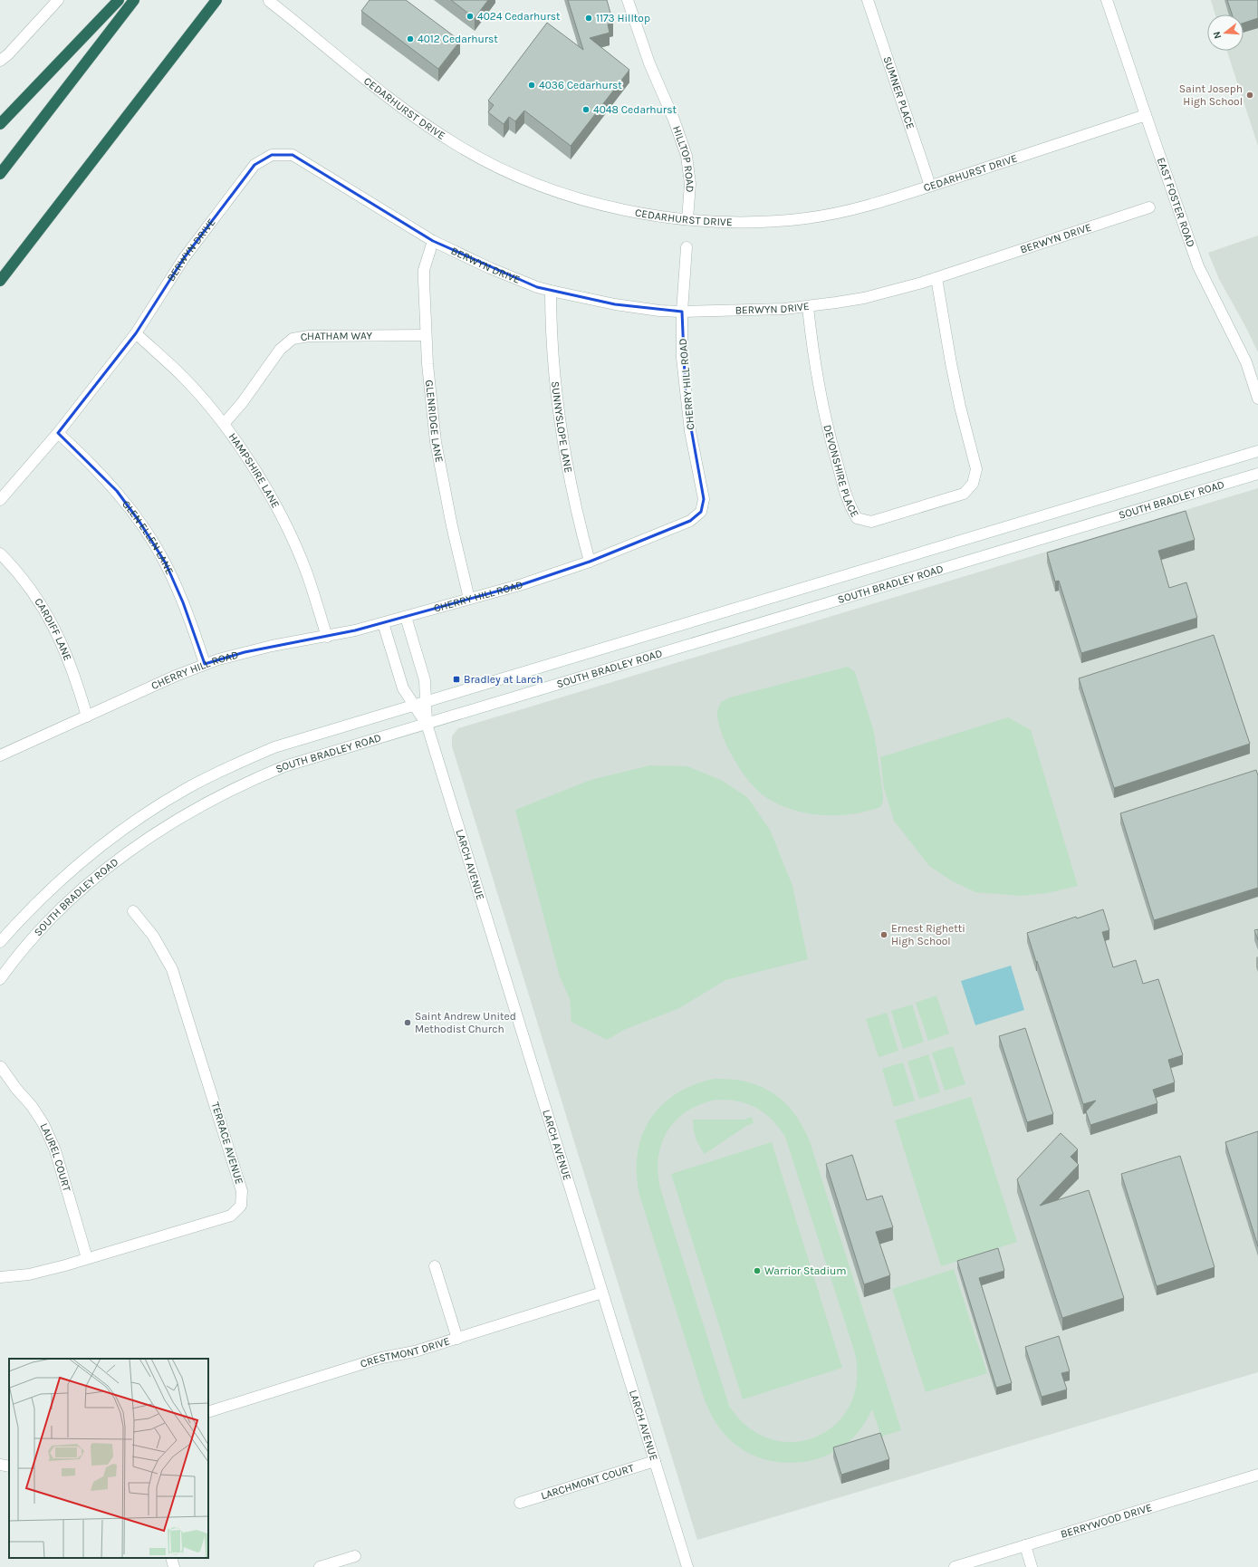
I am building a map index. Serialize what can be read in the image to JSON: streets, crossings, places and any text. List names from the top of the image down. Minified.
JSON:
{"streets":{"street":["SUMNER PLACE","CEDARHURST DRIVE","HILLTOP ROAD","EAST FOSTER ROAD","BERWYN DRIVE","CHATHAM WAY","CHERRY HILL ROAD","GLENRIDGE LANE","SUNNYSLOPE LANE","DEVONSHIRE PLACE","HAMPSHIRE LANE","SOUTH BRADLEY ROAD","GLEN ELLEN LANE","CARDIFF LANE","LARCH AVENUE","TERRACE AVENUE","LAUREL COURT","CRESTMONT DRIVE","LARCHMONT COURT","BERRYWOOD DRIVE"]},"crossings":[["SUMNER PLACE","CEDARHURST DRIVE"],["CEDARHURST DRIVE","HILLTOP ROAD"],["CEDARHURST DRIVE","EAST FOSTER ROAD"],["BERWYN DRIVE","CHERRY HILL ROAD"],["BERWYN DRIVE","GLENRIDGE LANE"],["BERWYN DRIVE","SUNNYSLOPE LANE"],["BERWYN DRIVE","DEVONSHIRE PLACE"],["BERWYN DRIVE","HAMPSHIRE LANE"],["BERWYN DRIVE","GLEN ELLEN LANE"],["CHATHAM WAY","GLENRIDGE LANE"],["CHATHAM WAY","HAMPSHIRE LANE"],["CHERRY HILL ROAD","GLENRIDGE LANE"],["CHERRY HILL ROAD","SUNNYSLOPE LANE"],["CHERRY HILL ROAD","HAMPSHIRE LANE"],["CHERRY HILL ROAD","GLEN ELLEN LANE"],["CHERRY HILL ROAD","CARDIFF LANE"],["SOUTH BRADLEY ROAD","LARCH AVENUE"],["LARCH AVENUE","CRESTMONT DRIVE"],["LARCH AVENUE","LARCHMONT COURT"],["TERRACE AVENUE","LAUREL COURT"]],"places":{"other":["4024 Cedarhurst","1173 Hilltop","4012 Cedarhurst","4036 Cedarhurst","Saint Joseph High School","4048 Cedarhurst","Ernest Righetti High School","Saint Andrew United Methodist Church","Warrior Stadium"],"transit":["Bradley at Larch"]},"north":"left"}
